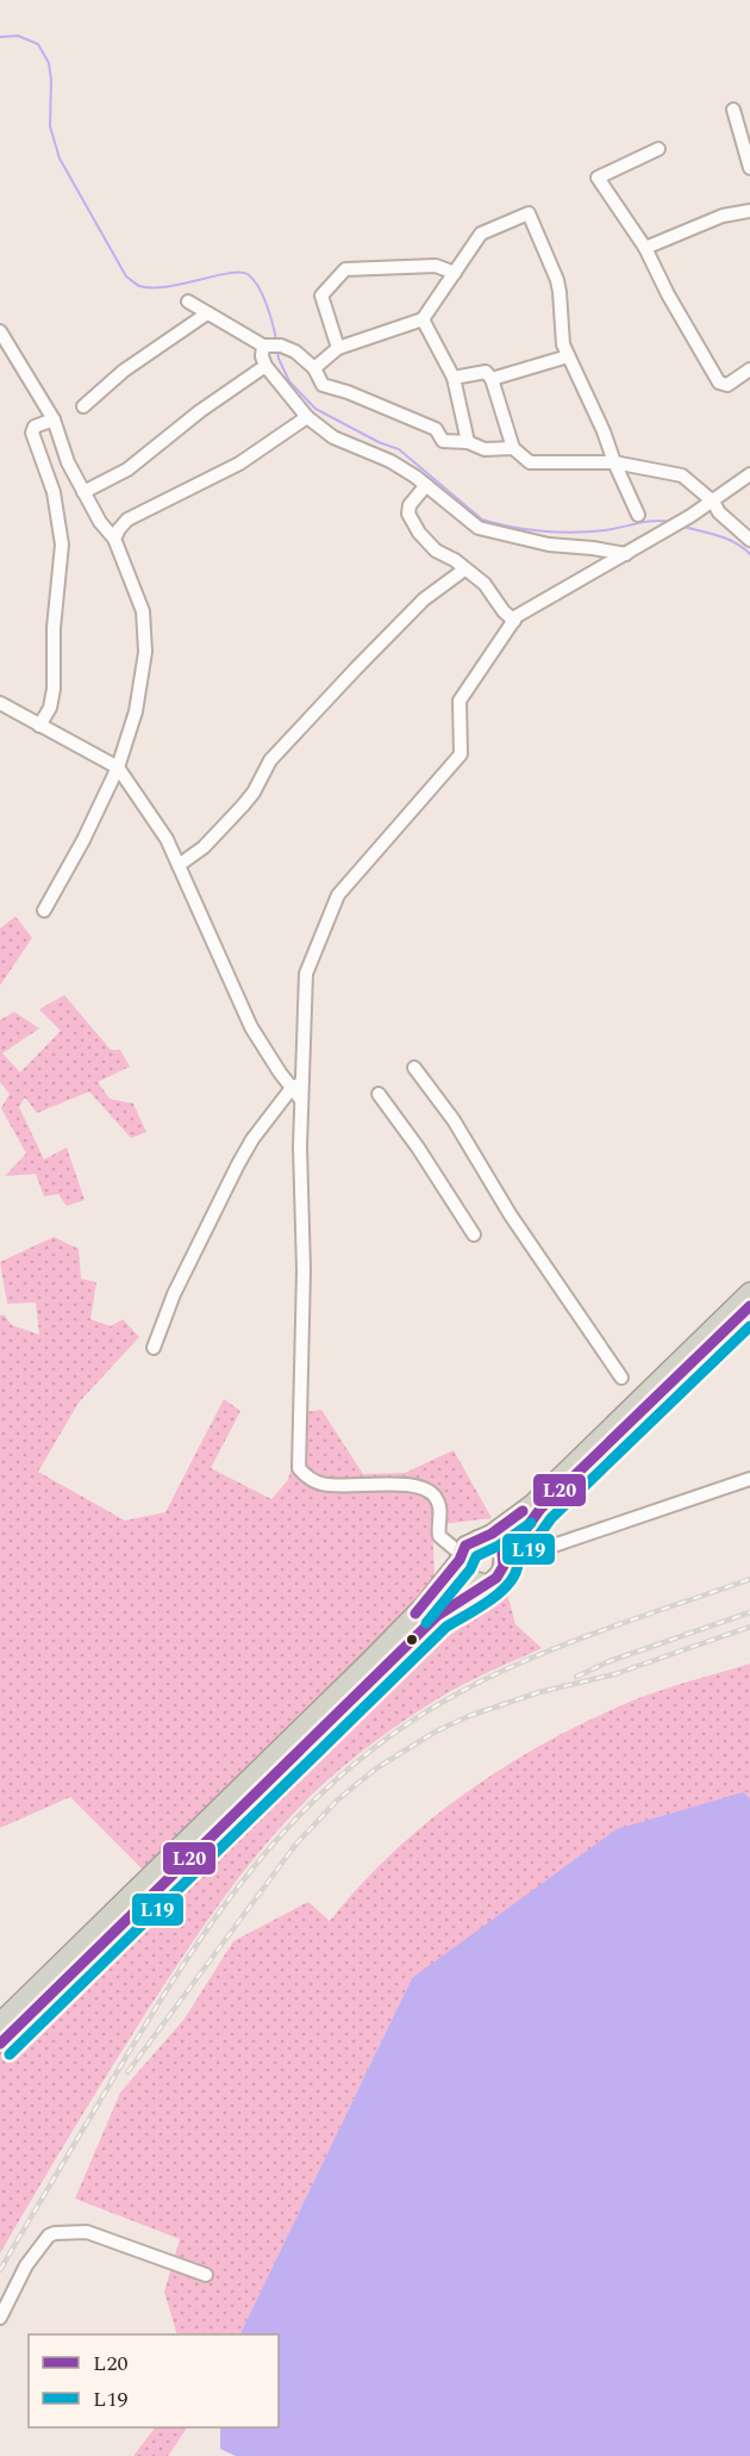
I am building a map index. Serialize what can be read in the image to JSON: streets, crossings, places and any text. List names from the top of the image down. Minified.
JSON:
{"lines":["transit line L20","transit line L19"],"legend":["L20","L19"]}
